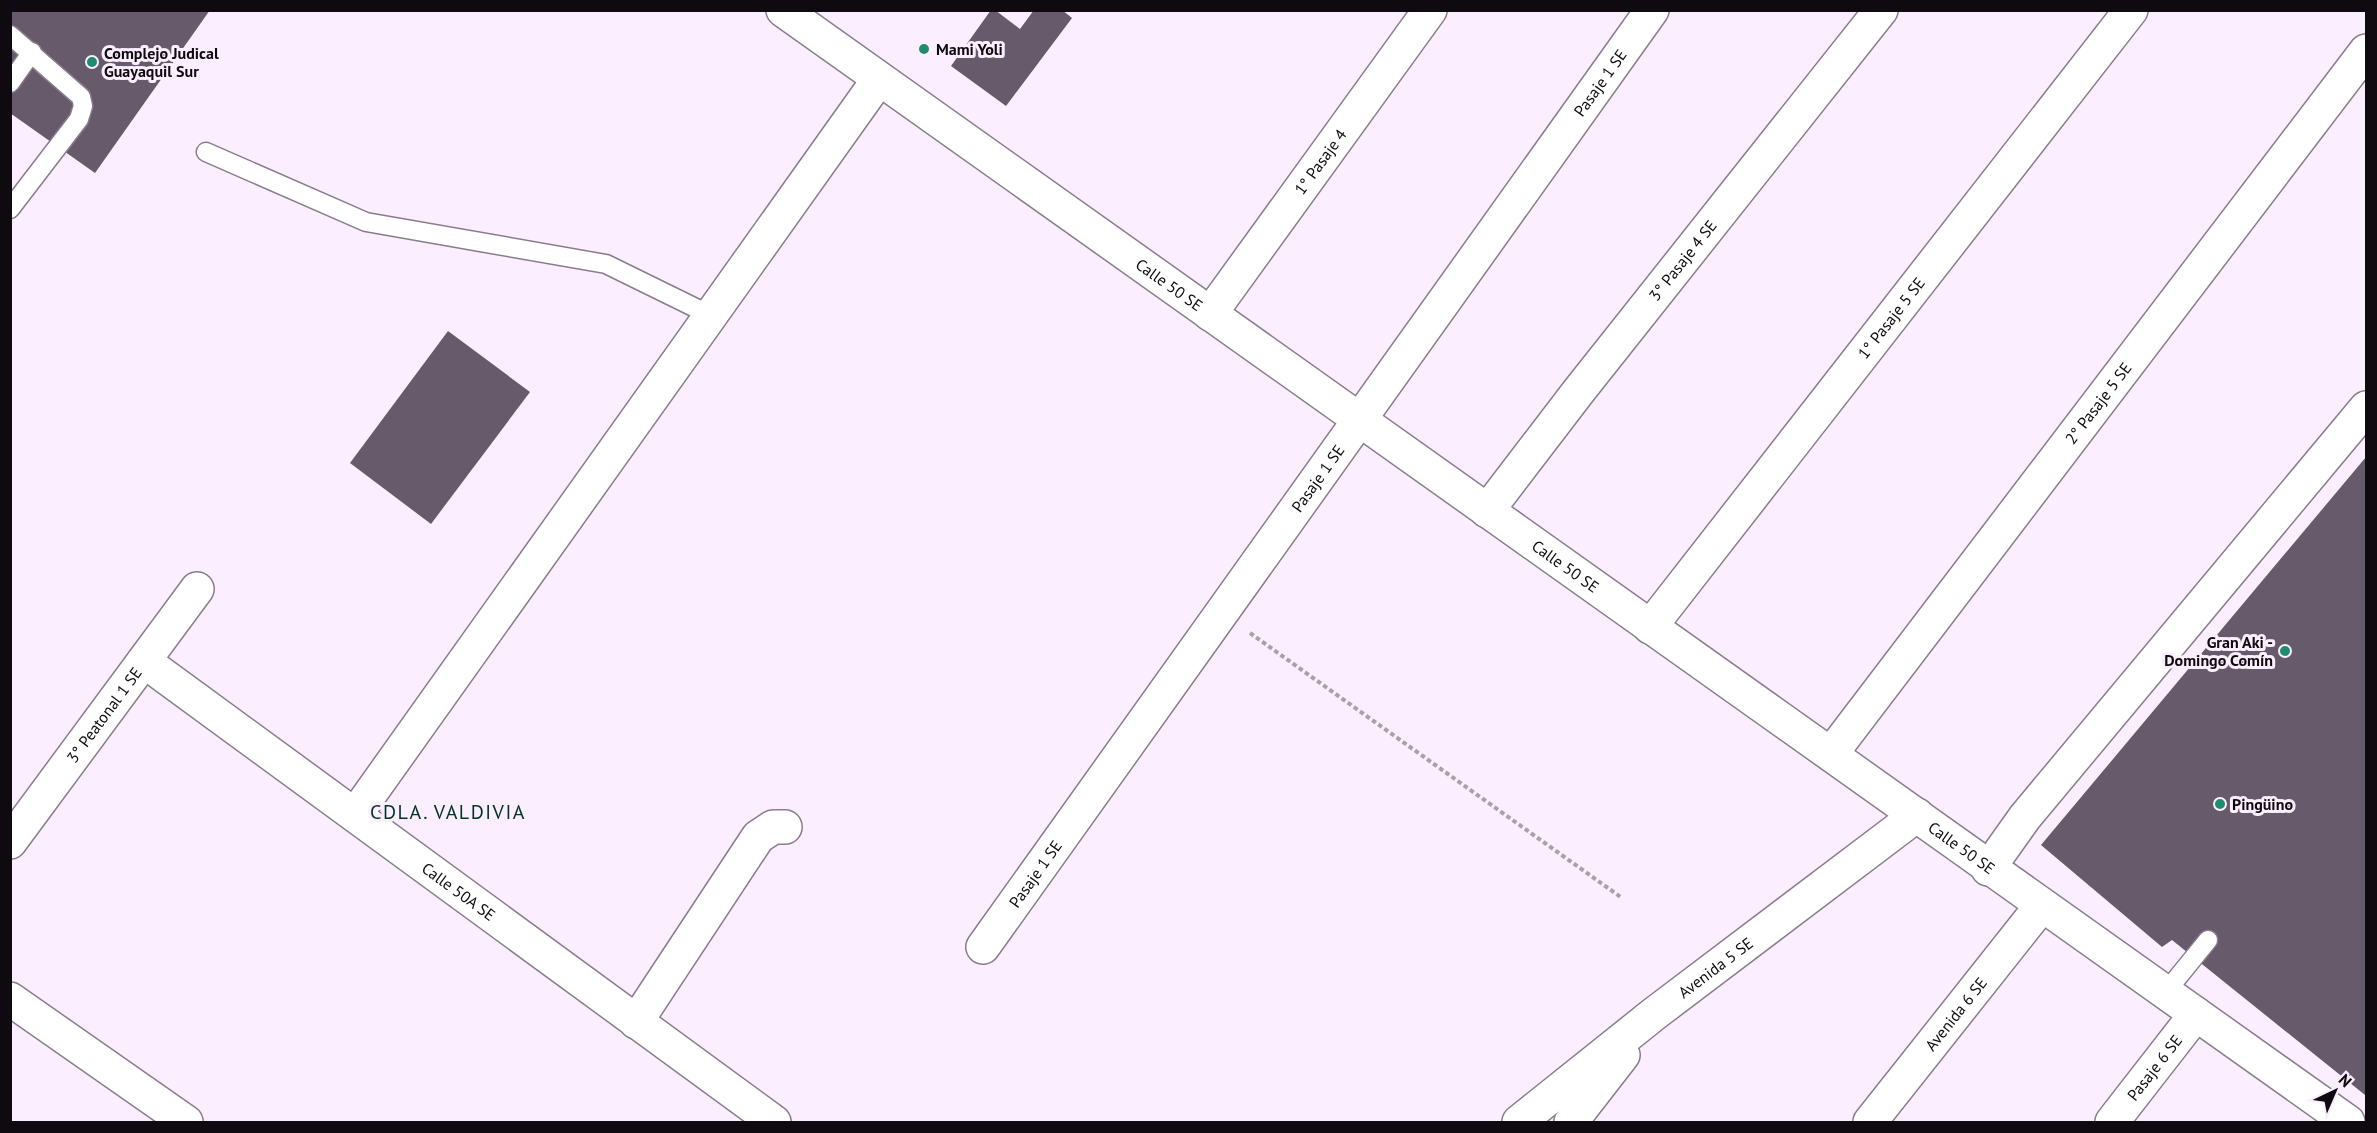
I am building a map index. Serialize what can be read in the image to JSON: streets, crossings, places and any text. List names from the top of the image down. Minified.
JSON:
{"streets":{"street":["Pasaje 1 SE","1° Pasaje 4","3° Pasaje 4 SE","Calle 50 SE","1° Pasaje 5 SE","2° Pasaje 5 SE","3° Peatonal 1 SE","Calle 50A SE","Avenida 5 SE","Avenida 6 SE","Pasaje 6 SE"]},"crossings":[["Pasaje 1 SE","Calle 50 SE"],["1° Pasaje 4","Calle 50 SE"],["3° Pasaje 4 SE","Calle 50 SE"],["Calle 50 SE","1° Pasaje 5 SE"],["Calle 50 SE","2° Pasaje 5 SE"],["Calle 50 SE","Avenida 5 SE"],["Calle 50 SE","Avenida 6 SE"],["Calle 50 SE","Pasaje 6 SE"],["3° Peatonal 1 SE","Calle 50A SE"]],"districts":["CDLA. VALDIVIA"],"places":["Mami Yoli","Complejo Judical Guayaquil Sur","Gran Aki - Domingo Comín","Pingüino"],"north":"top right"}
